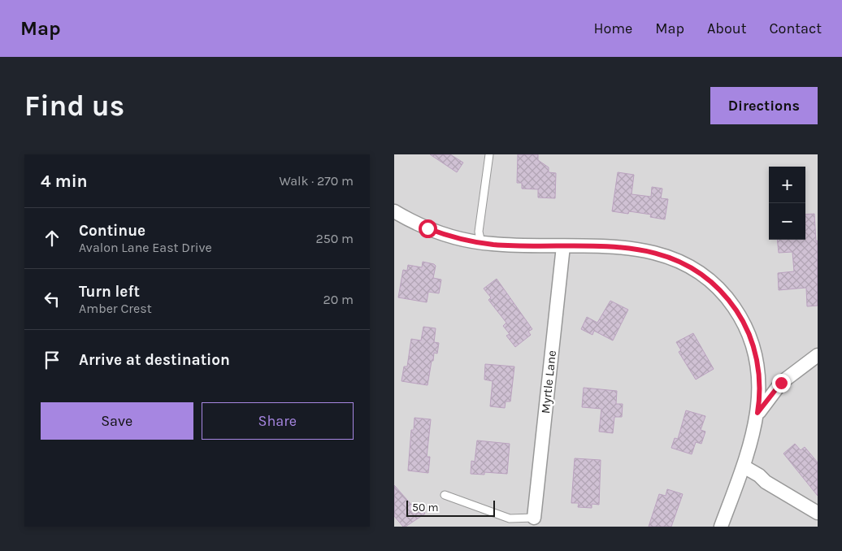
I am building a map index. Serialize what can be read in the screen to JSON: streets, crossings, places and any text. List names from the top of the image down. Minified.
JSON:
{"streets":{"street":["Myrtle Lane"]},"scale_bar":"50 m","page":{"header":"Map","nav":["Home","Map","About","Contact"],"buttons":["Directions",["Save","Share"]],"title":"Find us","heading":["4 min","Walk · 270 m"],"map_buttons":["+","−"],"list":[["Continue","Avalon Lane East Drive","250 m"],["Turn left","Amber Crest","20 m"],"Arrive at destination"],"scale":"50 m"}}
